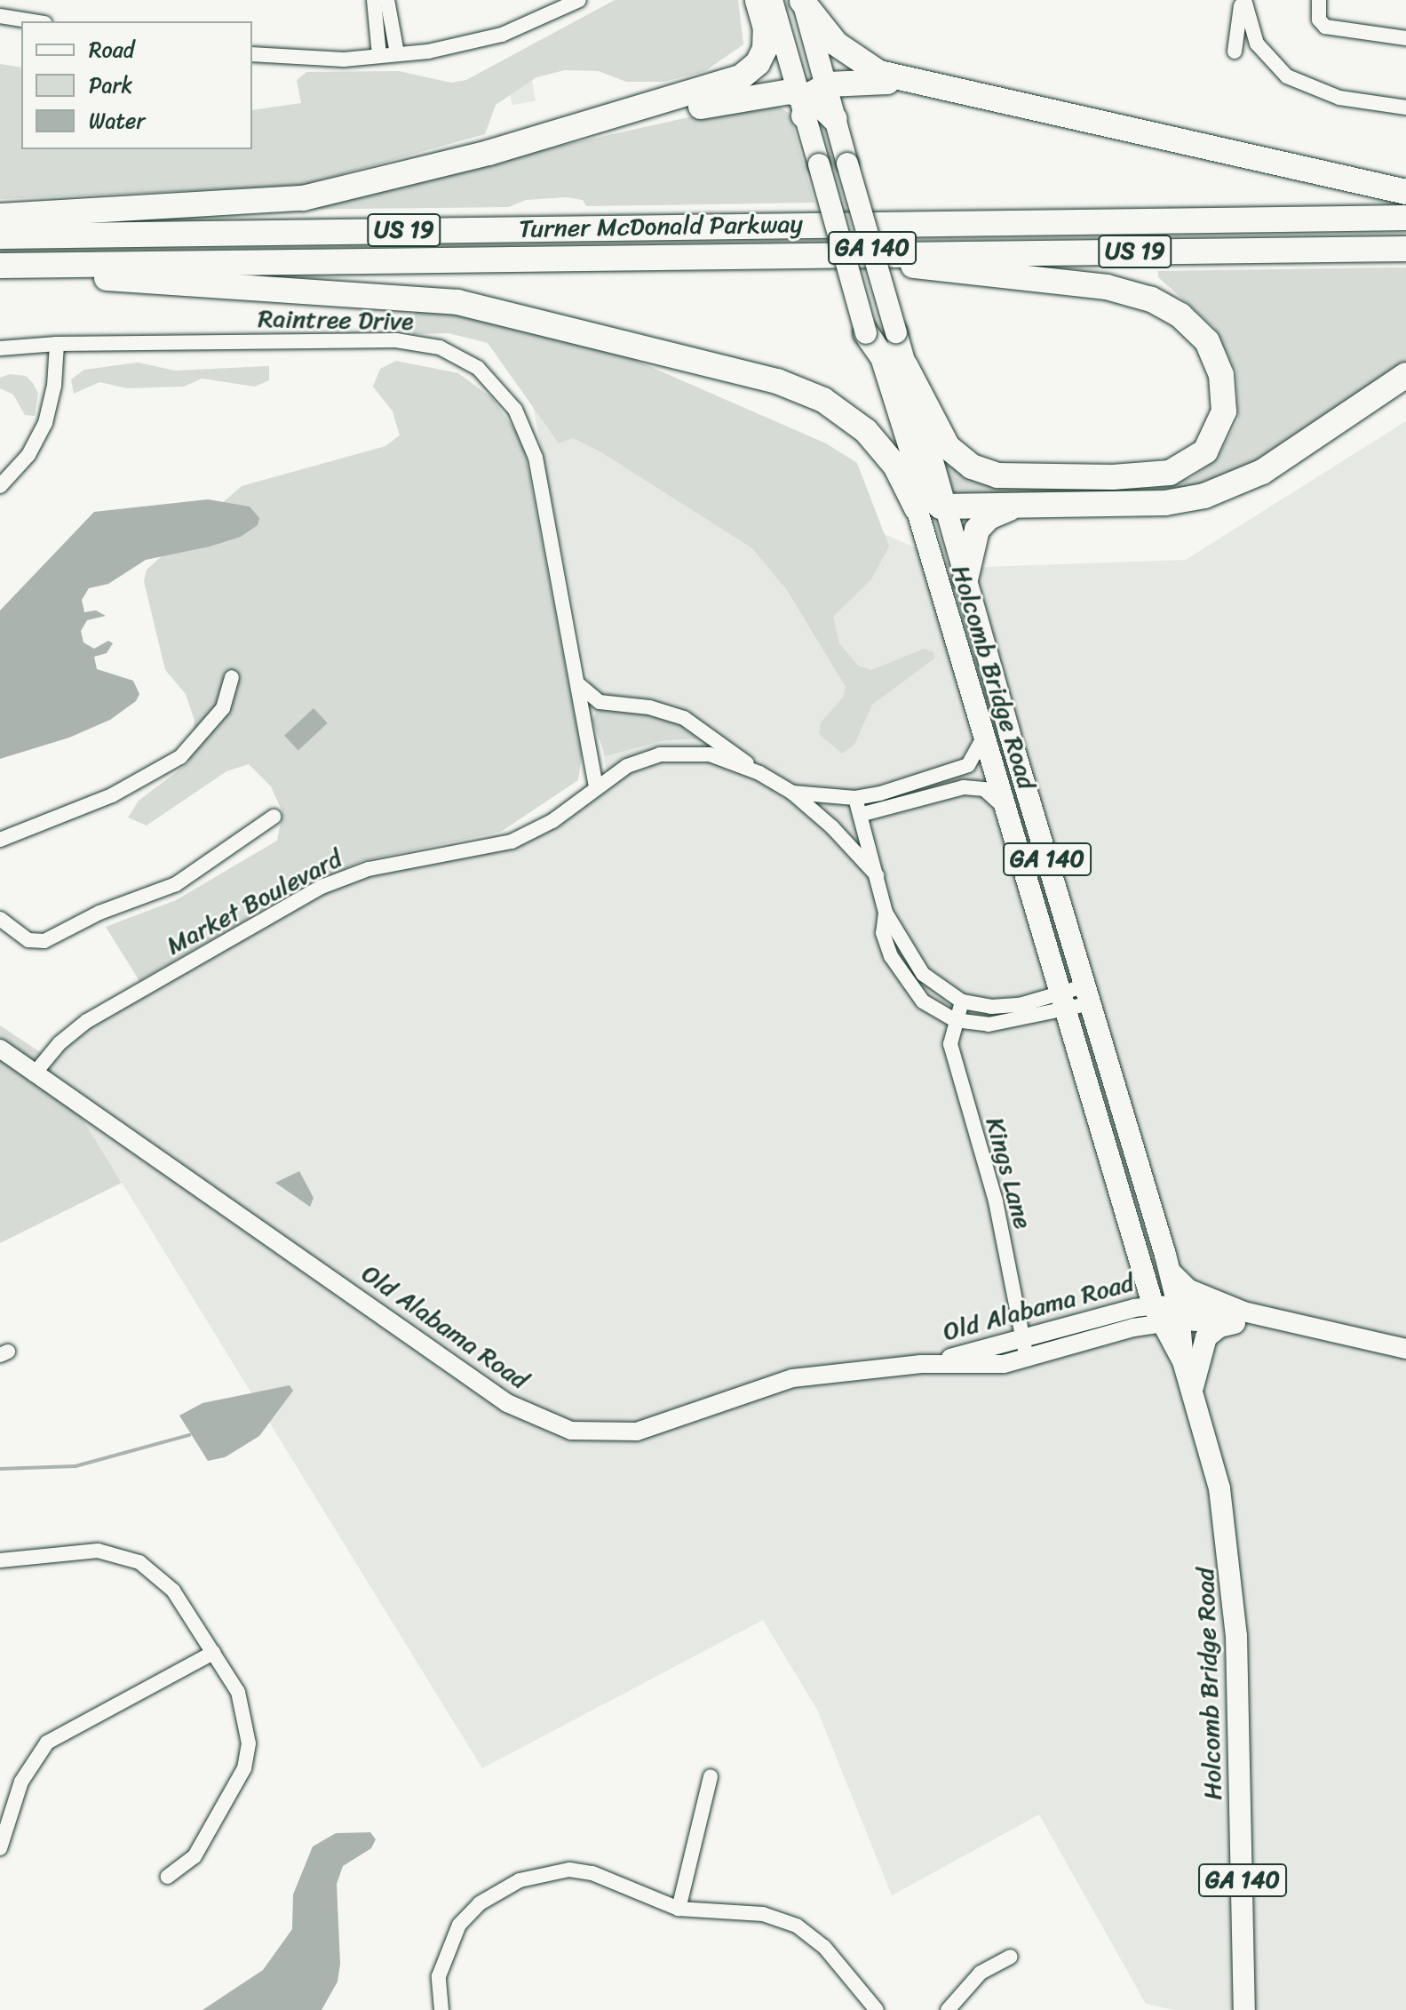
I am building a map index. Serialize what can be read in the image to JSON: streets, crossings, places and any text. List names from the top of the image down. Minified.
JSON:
{"streets":{"highway":["Turner McDonald Parkway","US 19"],"main road":["GA 140","Holcomb Bridge Road","Old Alabama Road"],"street":["Raintree Drive","Market Boulevard","Kings Lane"]},"crossings":[["Raintree Drive","Market Boulevard"],["Holcomb Bridge Road","Old Alabama Road"],["Market Boulevard","Old Alabama Road"],["Kings Lane","Old Alabama Road"]],"legend":["Road","Park","Water"]}
